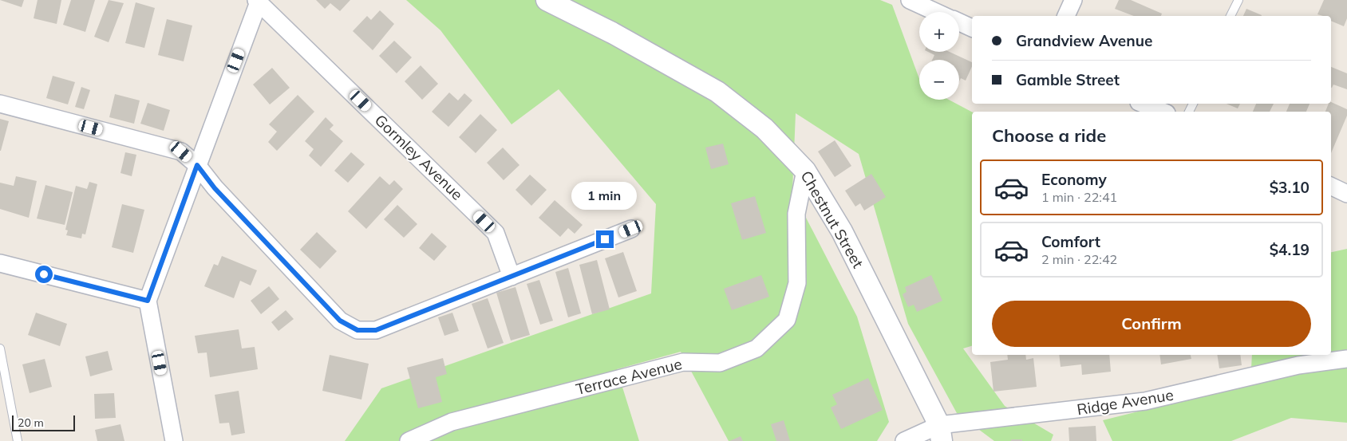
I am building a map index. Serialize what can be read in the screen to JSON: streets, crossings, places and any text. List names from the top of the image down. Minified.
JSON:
{"streets":{"street":["Gormley Avenue","Chestnut Street","Terrace Avenue","Ridge Avenue"]},"crossings":[["Chestnut Street","Terrace Avenue"],["Chestnut Street","Ridge Avenue"]],"scale_bar":"20 m","page":{"map_buttons":["+","−"],"banner":["Grandview Avenue","Gamble Street"],"heading":"Choose a ride","list":[{"name":"Economy","note":"1 min · 22:41","value":"$3.10"},{"name":"Comfort","note":"2 min · 22:42","value":"$4.19"}],"bubble":"1 min","buttons":"Confirm","scale":"20 m"}}
